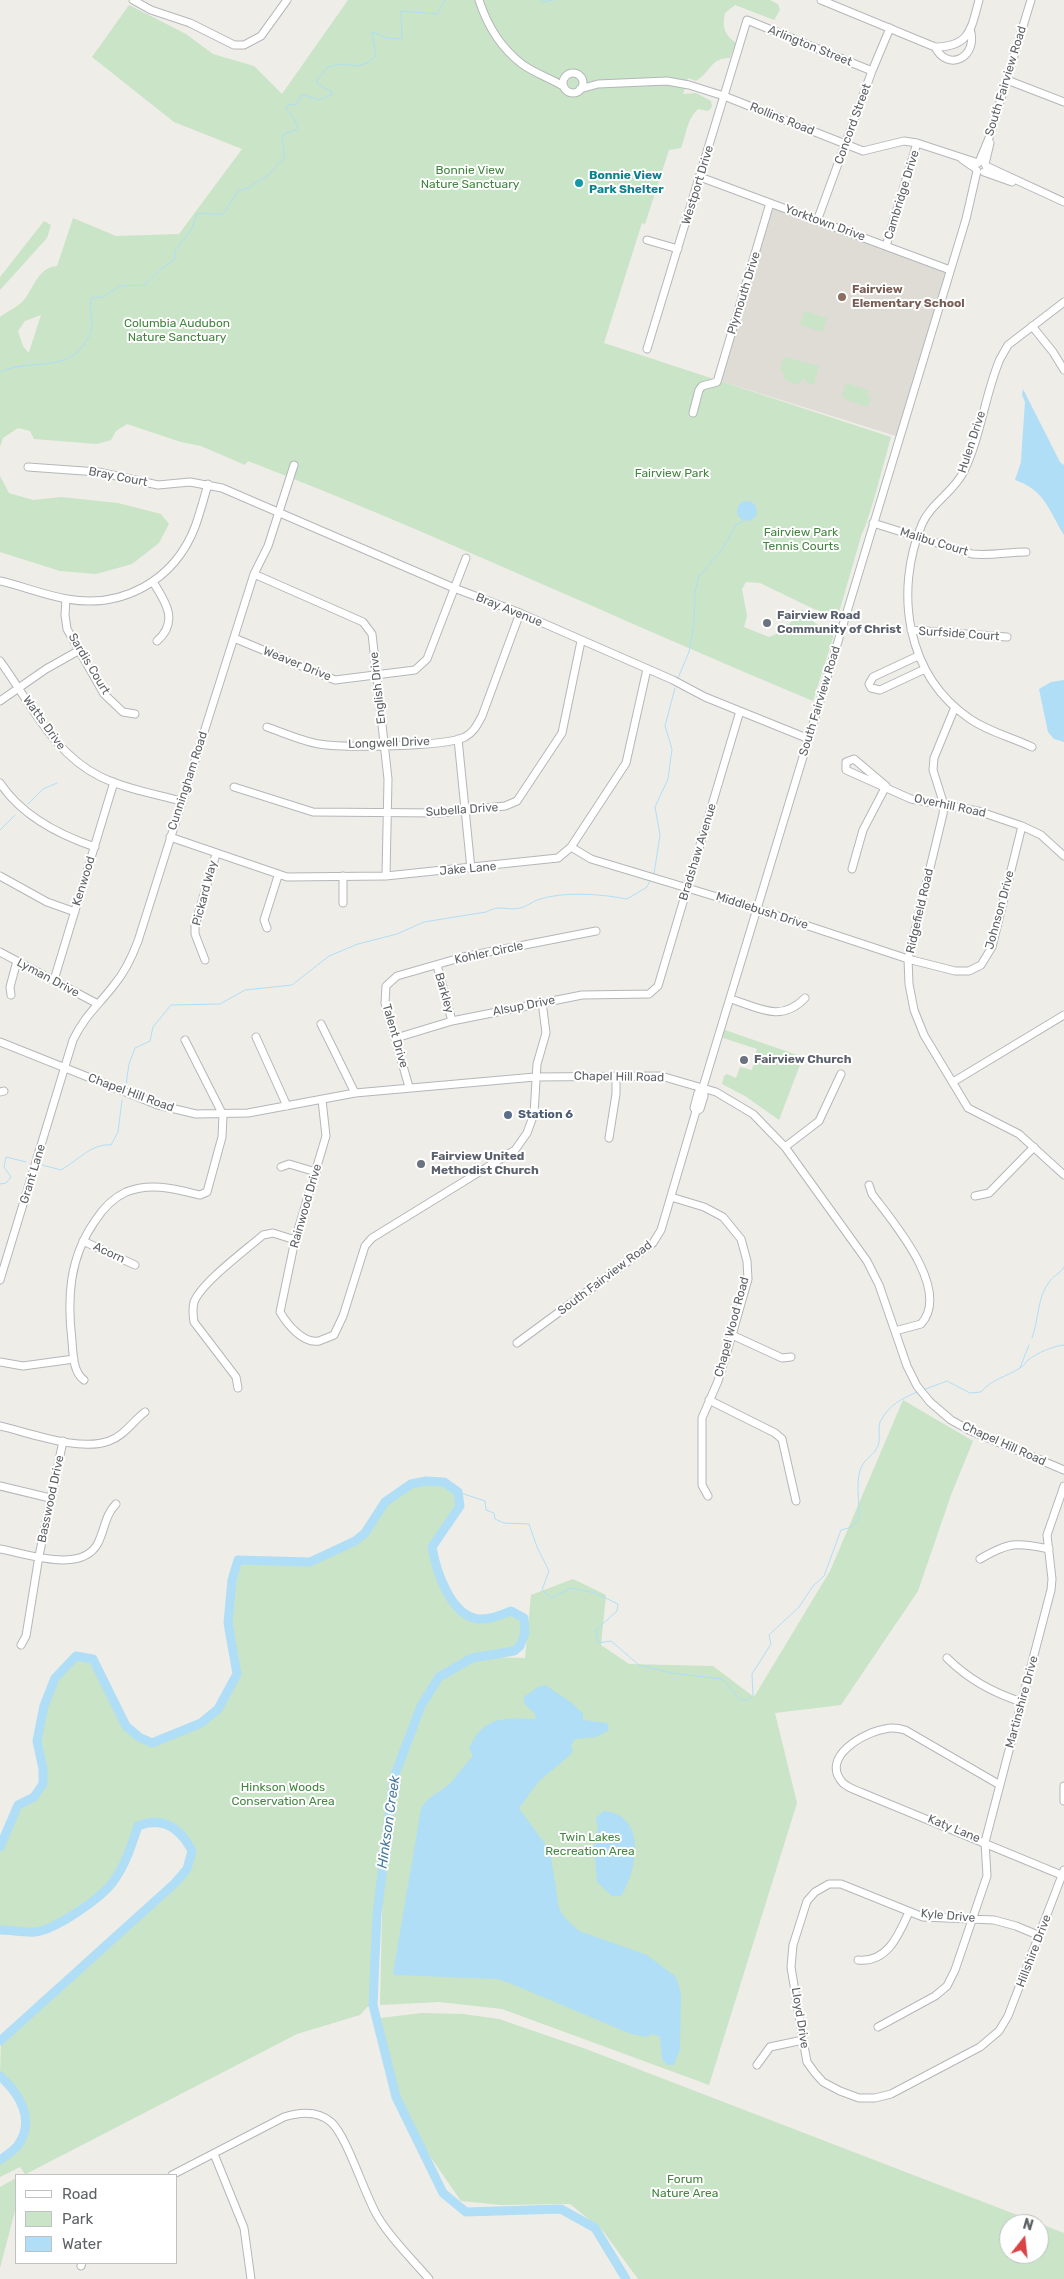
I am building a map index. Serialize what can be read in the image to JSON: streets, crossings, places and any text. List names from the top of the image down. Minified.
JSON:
{"streets":{"street":["Arlington Street","South Fairview Road","Rollins Road","Concord Street","Westport Drive","Cambridge Drive","Yorktown Drive","Plymouth Drive","Hulen Drive","Bray Court","Malibu Court","Bray Avenue","Surfside Court","Sardis Court","Weaver Drive","English Drive","Watts Drive","Longwell Drive","Cunningham Road","Overhill Road","Subella Drive","Bradshaw Avenue","Jake Lane","Kenwood","Pickard Way","Johnson Drive","Middlebush Drive","Ridgefield Road","Kohler Circle","Lyman Drive","Barkley","Alsup Drive","Talent Drive","Chapel Hill Road","Grant Lane","Rainwood Drive","Acorn","Chapel Wood Road","Basswood Drive","Martinshire Drive","Katy Lane","Kyle Drive","Hillshire Drive","Lloyd Drive"]},"crossings":[["Arlington Street","Concord Street"],["Arlington Street","Westport Drive"],["South Fairview Road","Rollins Road"],["South Fairview Road","Yorktown Drive"],["South Fairview Road","Malibu Court"],["South Fairview Road","Bray Avenue"],["South Fairview Road","Middlebush Drive"],["South Fairview Road","Chapel Hill Road"],["South Fairview Road","Chapel Wood Road"],["Rollins Road","Concord Street"],["Rollins Road","Westport Drive"],["Rollins Road","Cambridge Drive"],["Concord Street","Yorktown Drive"],["Westport Drive","Yorktown Drive"],["Cambridge Drive","Yorktown Drive"],["Yorktown Drive","Plymouth Drive"],["Hulen Drive","Malibu Court"],["Hulen Drive","Surfside Court"],["Bray Court","Bray Avenue"],["Bray Avenue","Weaver Drive"],["Bray Avenue","Cunningham Road"],["Bray Avenue","Subella Drive"],["Bray Avenue","Bradshaw Avenue"],["Bray Avenue","Jake Lane"],["Weaver Drive","English Drive"],["Weaver Drive","Cunningham Road"],["English Drive","Longwell Drive"],["English Drive","Cunningham Road"],["English Drive","Subella Drive"],["English Drive","Jake Lane"],["Watts Drive","Cunningham Road"],["Watts Drive","Kenwood"],["Cunningham Road","Jake Lane"],["Cunningham Road","Lyman Drive"],["Cunningham Road","Chapel Hill Road"],["Cunningham Road","Grant Lane"],["Overhill Road","Johnson Drive"],["Overhill Road","Ridgefield Road"],["Bradshaw Avenue","Middlebush Drive"],["Bradshaw Avenue","Alsup Drive"],["Jake Lane","Pickard Way"],["Jake Lane","Middlebush Drive"],["Kenwood","Lyman Drive"],["Johnson Drive","Middlebush Drive"],["Middlebush Drive","Ridgefield Road"],["Kohler Circle","Barkley"],["Kohler Circle","Talent Drive"],["Barkley","Alsup Drive"],["Alsup Drive","Talent Drive"],["Talent Drive","Chapel Hill Road"],["Chapel Hill Road","Grant Lane"],["Chapel Hill Road","Rainwood Drive"],["Martinshire Drive","Katy Lane"],["Martinshire Drive","Kyle Drive"],["Katy Lane","Hillshire Drive"],["Kyle Drive","Hillshire Drive"],["Kyle Drive","Lloyd Drive"],["Hillshire Drive","Lloyd Drive"]],"water":["Hinkson Creek"],"parks":["Bonnie View Nature Sanctuary","Columbia Audubon Nature Sanctuary","Fairview Park","Fairview Park Tennis Courts","Hinkson Woods Conservation Area","Twin Lakes Recreation Area","Forum Nature Area"],"places":["Bonnie View Park Shelter","Fairview Elementary School","Fairview Road Community of Christ","Fairview Church","Station 6","Fairview United Methodist Church"],"legend":["Road","Park","Water"],"north":"top"}
